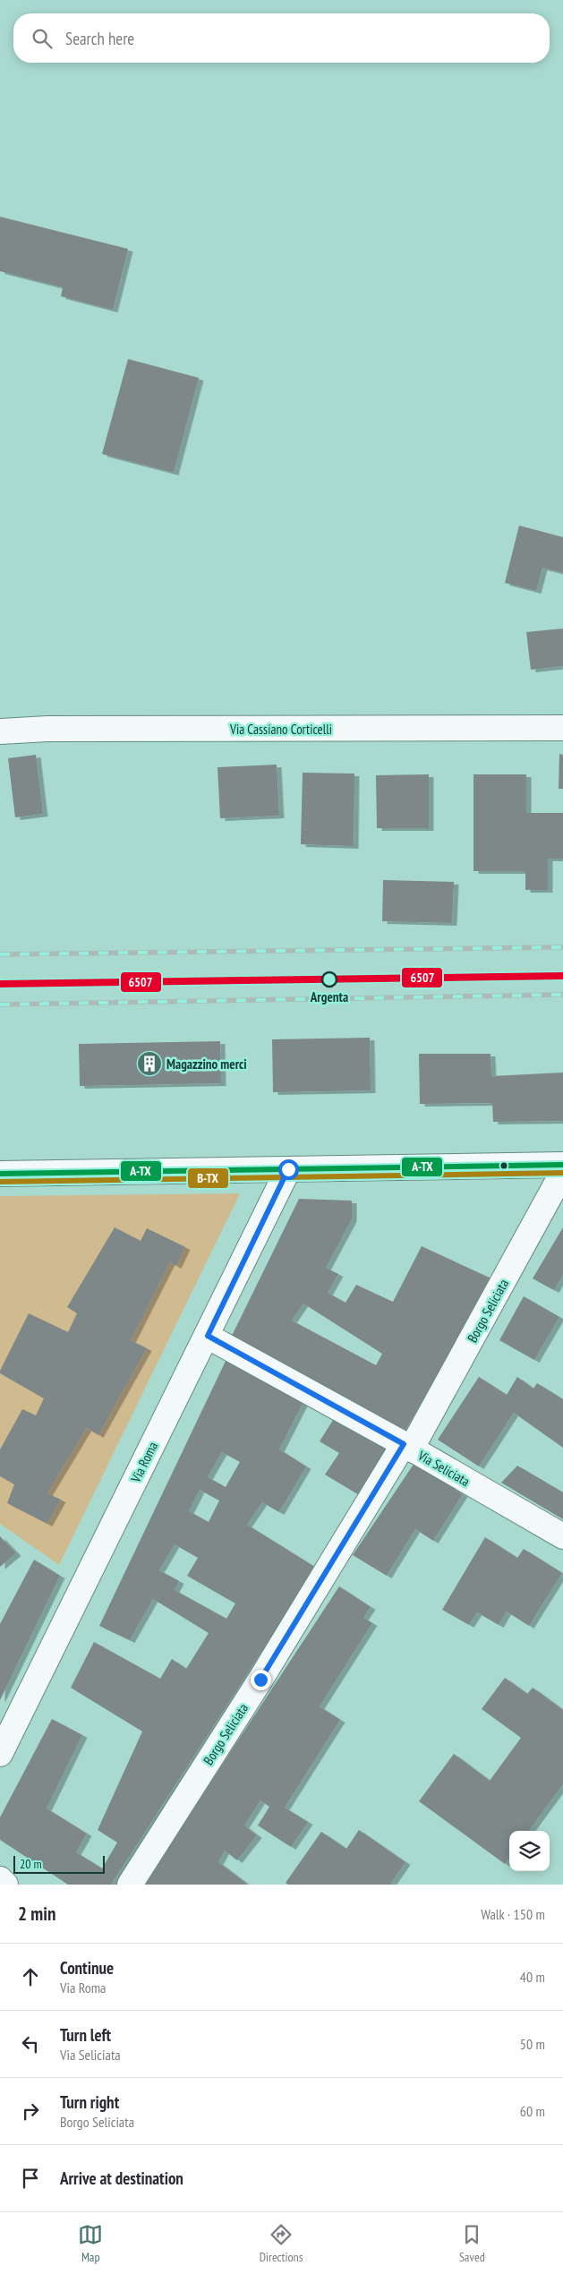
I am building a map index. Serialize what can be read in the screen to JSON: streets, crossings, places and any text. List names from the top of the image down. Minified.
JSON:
{"streets":{"street":["Via Cassiano Corticelli","Borgo Seliciata","Via Roma","Via Seliciata"]},"crossings":[["Borgo Seliciata","Via Seliciata"],["Via Roma","Via Seliciata"]],"places":{"other":["Argenta"],"building":["Magazzino merci"]},"lines":["transit line 6507","transit line A-TX","transit line B-TX"],"scale_bar":"20 m","page":{"search":"Search here","scale":"20 m","heading":["2 min","Walk · 150 m"],"list":[["Continue","Via Roma","40 m"],["Turn left","Via Seliciata","50 m"],["Turn right","Borgo Seliciata","60 m"],"Arrive at destination"],"nav":["Map","Directions","Saved"]}}
